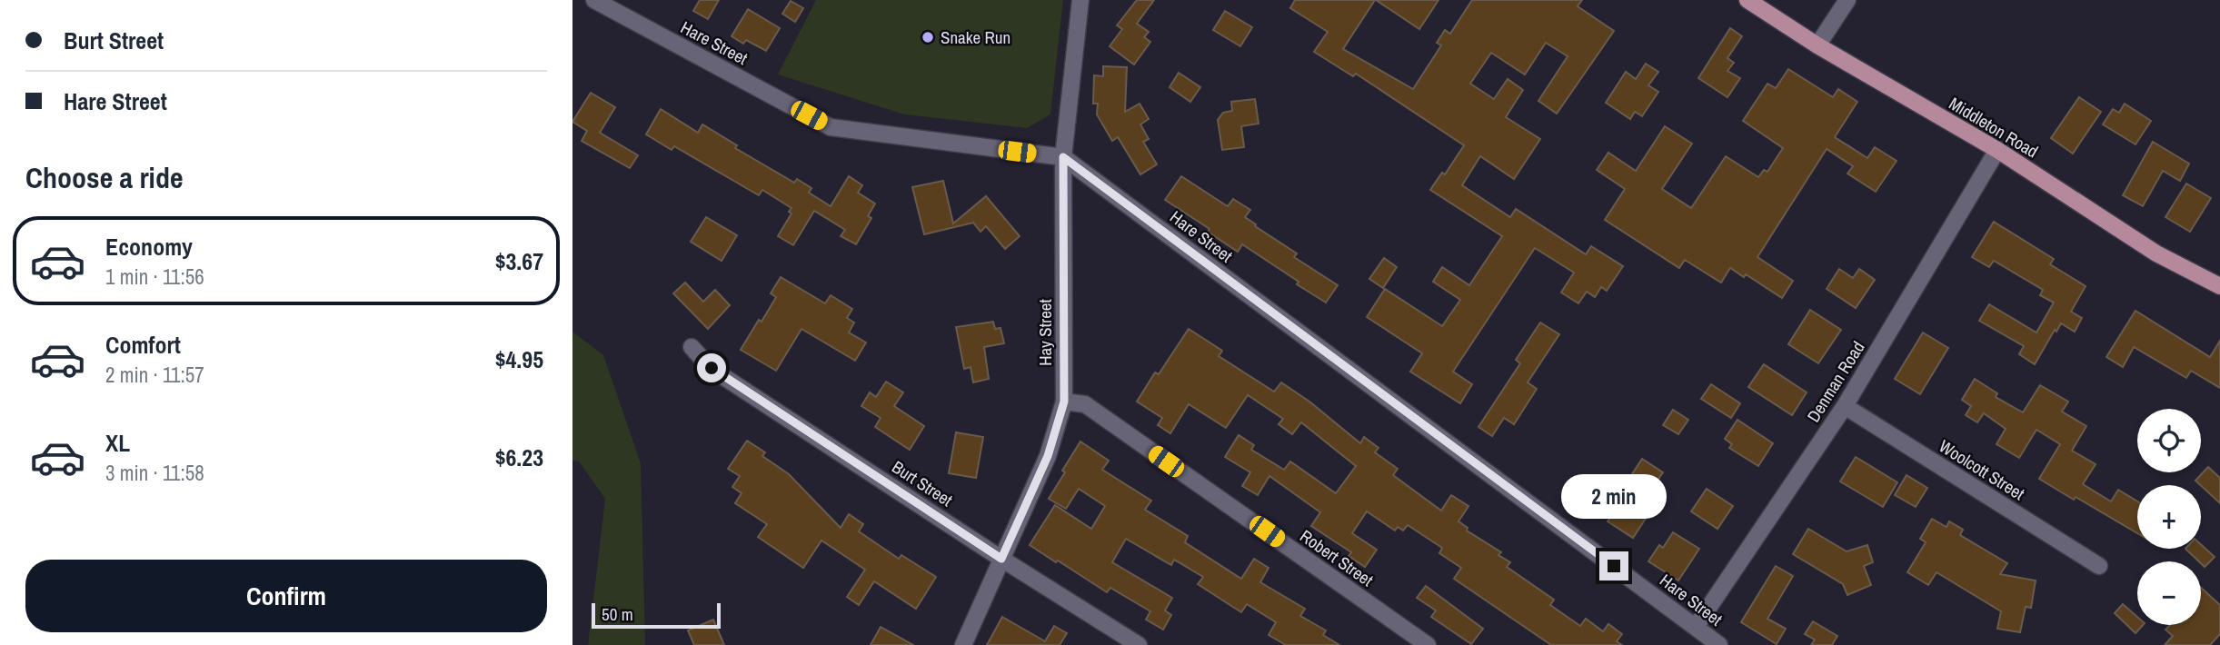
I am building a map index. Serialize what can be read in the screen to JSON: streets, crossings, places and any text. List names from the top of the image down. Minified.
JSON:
{"streets":{"main road":["Middleton Road"],"street":["Hare Street","Hay Street","Denman Road","Woolcott Street","Burt Street","Robert Street"]},"crossings":[["Hare Street","Hay Street"],["Hare Street","Denman Road"],["Middleton Road","Denman Road"],["Hay Street","Burt Street"],["Hay Street","Robert Street"],["Denman Road","Woolcott Street"]],"places":["Snake Run"],"scale_bar":"50 m","page":{"banner":["Burt Street","Hare Street"],"heading":"Choose a ride","list":[{"name":"Economy","note":"1 min · 11:56","value":"$3.67"},{"name":"Comfort","note":"2 min · 11:57","value":"$4.95"},{"name":"XL","note":"3 min · 11:58","value":"$6.23"}],"map_buttons":["+","−"],"bubble":"2 min","buttons":"Confirm","scale":"50 m"}}
